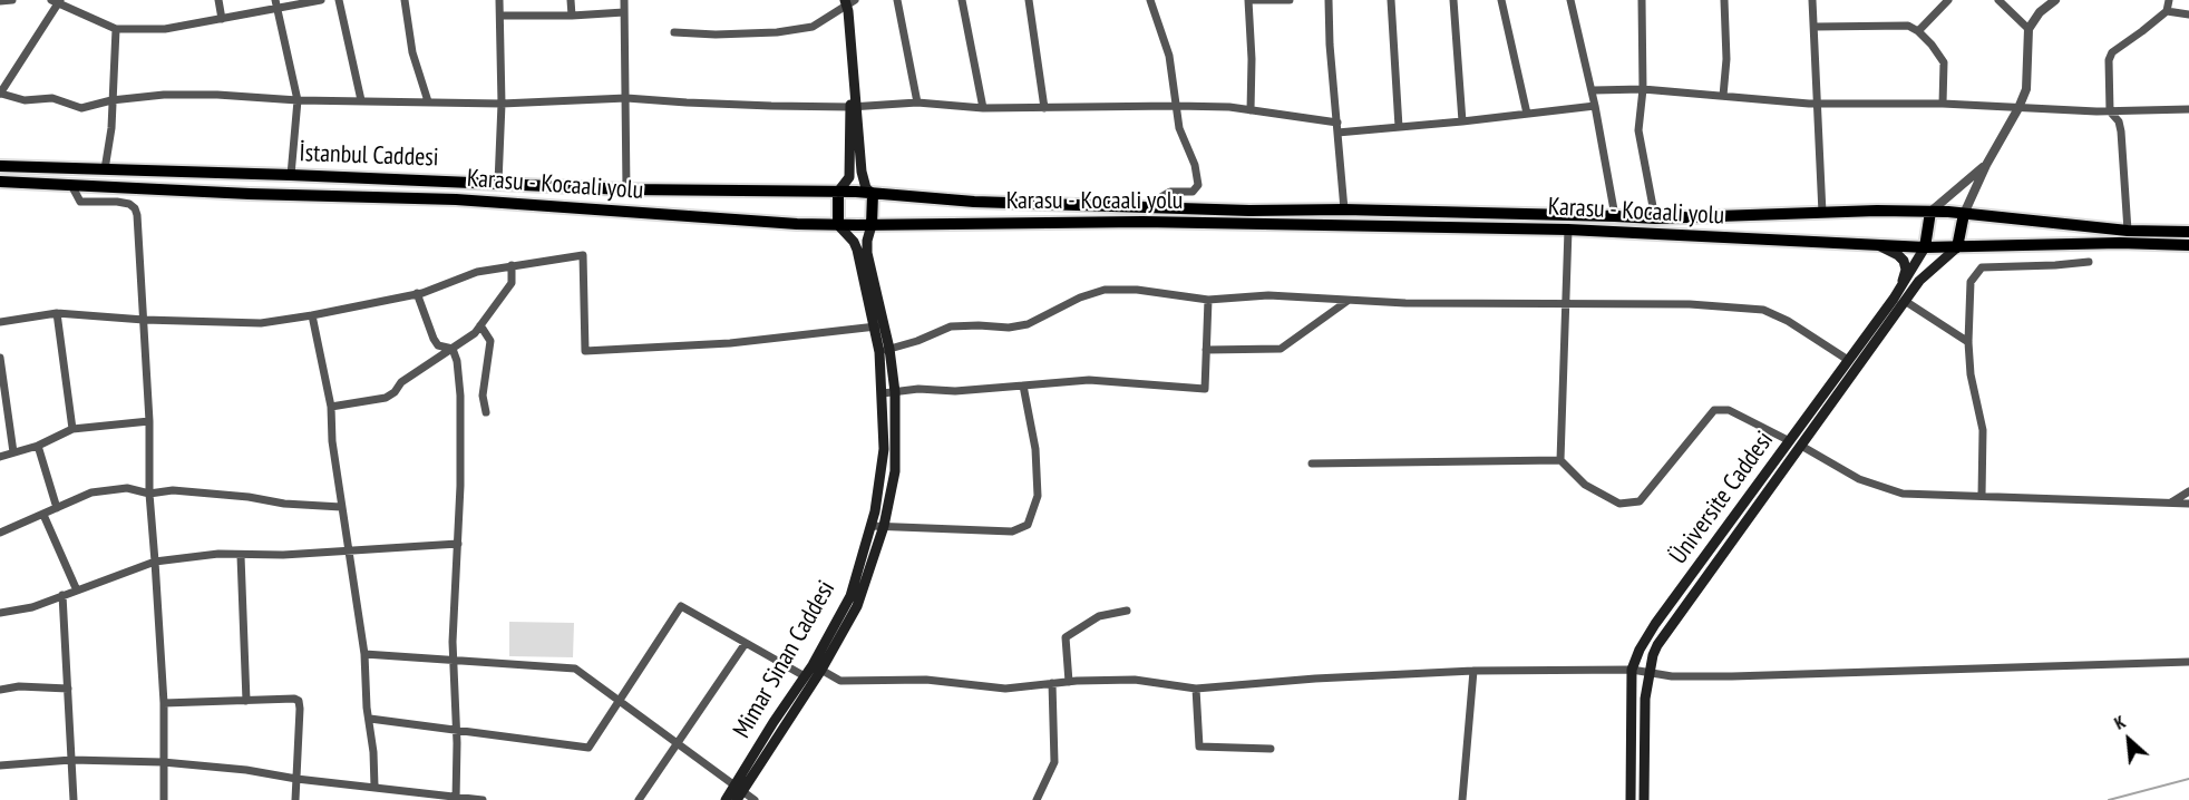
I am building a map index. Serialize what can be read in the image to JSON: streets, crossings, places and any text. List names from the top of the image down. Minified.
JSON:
{"streets":{"highway":["İstanbul Caddesi","Karasu - Kocaali yolu"],"main road":["Üniversite Caddesi","Mimar Sinan Caddesi"]},"crossings":[["İstanbul Caddesi","Karasu - Kocaali yolu"],["Karasu - Kocaali yolu","Üniversite Caddesi"],["Karasu - Kocaali yolu","Mimar Sinan Caddesi"]],"north":"top left"}
